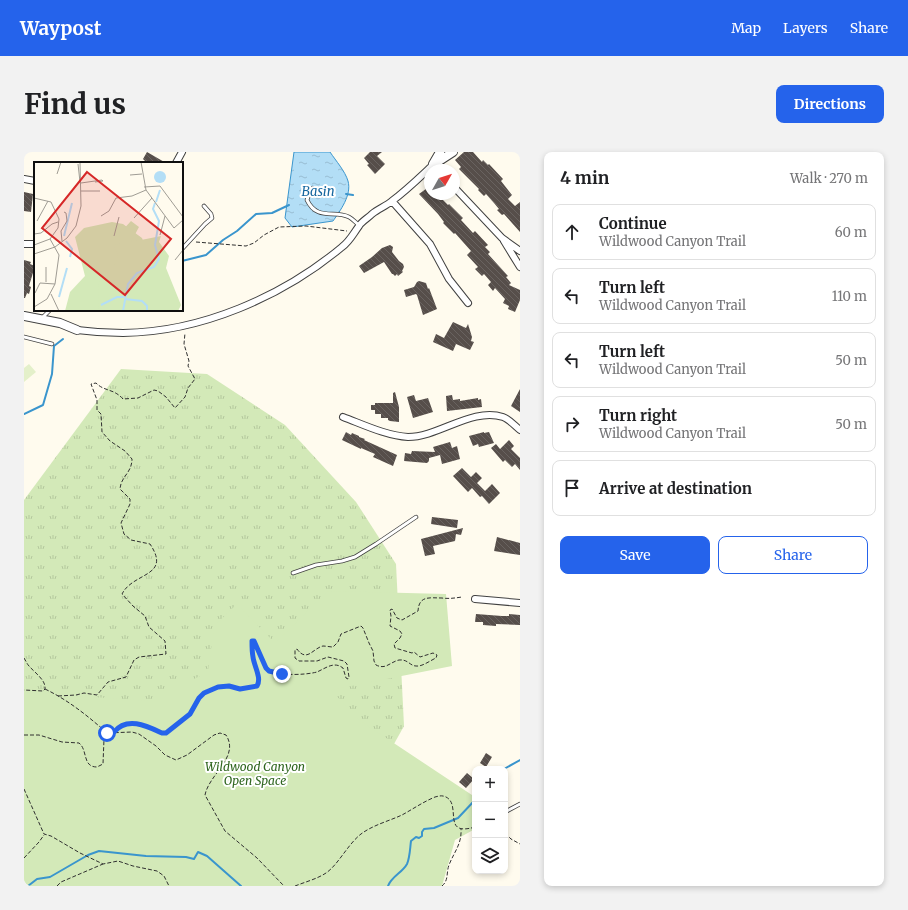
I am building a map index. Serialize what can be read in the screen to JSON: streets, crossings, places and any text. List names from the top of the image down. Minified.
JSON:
{"water":["Basin"],"parks":["Wildwood Canyon Open Space"],"north":"top right","page":{"header":"Waypost","nav":["Map","Layers","Share"],"buttons":["Directions",["Save","Share"]],"title":"Find us","heading":["4 min","Walk · 270 m"],"list":[["Continue","Wildwood Canyon Trail","60 m"],["Turn left","Wildwood Canyon Trail","110 m"],["Turn left","Wildwood Canyon Trail","50 m"],["Turn right","Wildwood Canyon Trail","50 m"],"Arrive at destination"],"map_buttons":["+","−"]}}
